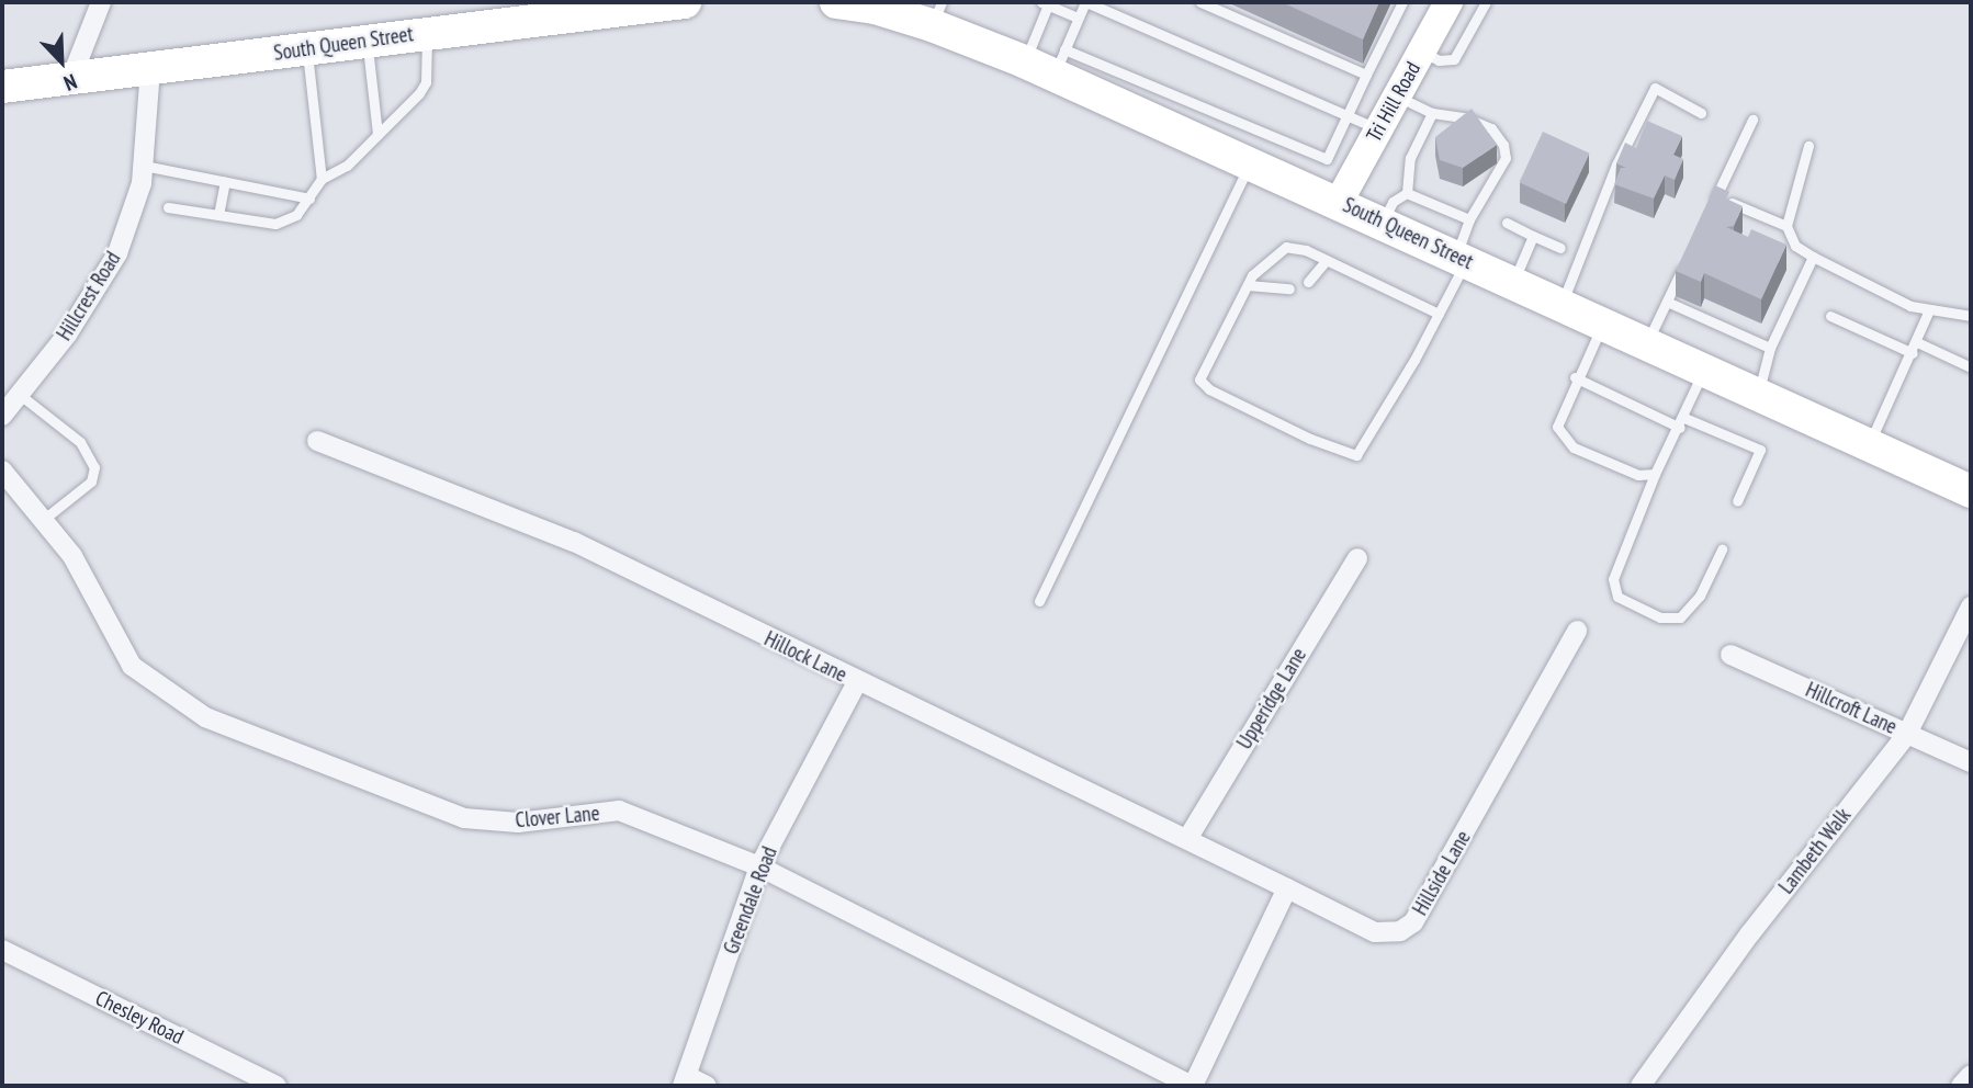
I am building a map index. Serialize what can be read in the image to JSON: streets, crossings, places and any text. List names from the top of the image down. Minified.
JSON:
{"streets":{"main road":["South Queen Street"],"street":["Tri Hill Road","Hillcrest Road","Hillock Lane","Upperidge Lane","Hillcroft Lane","Clover Lane","Lambeth Walk","Hillside Lane","Greendale Road","Chesley Road"]},"crossings":[["South Queen Street","Tri Hill Road"],["South Queen Street","Hillcrest Road"],["Hillock Lane","Upperidge Lane"],["Hillock Lane","Hillside Lane"],["Hillock Lane","Greendale Road"],["Hillcroft Lane","Lambeth Walk"],["Clover Lane","Greendale Road"]],"north":"bottom right"}
